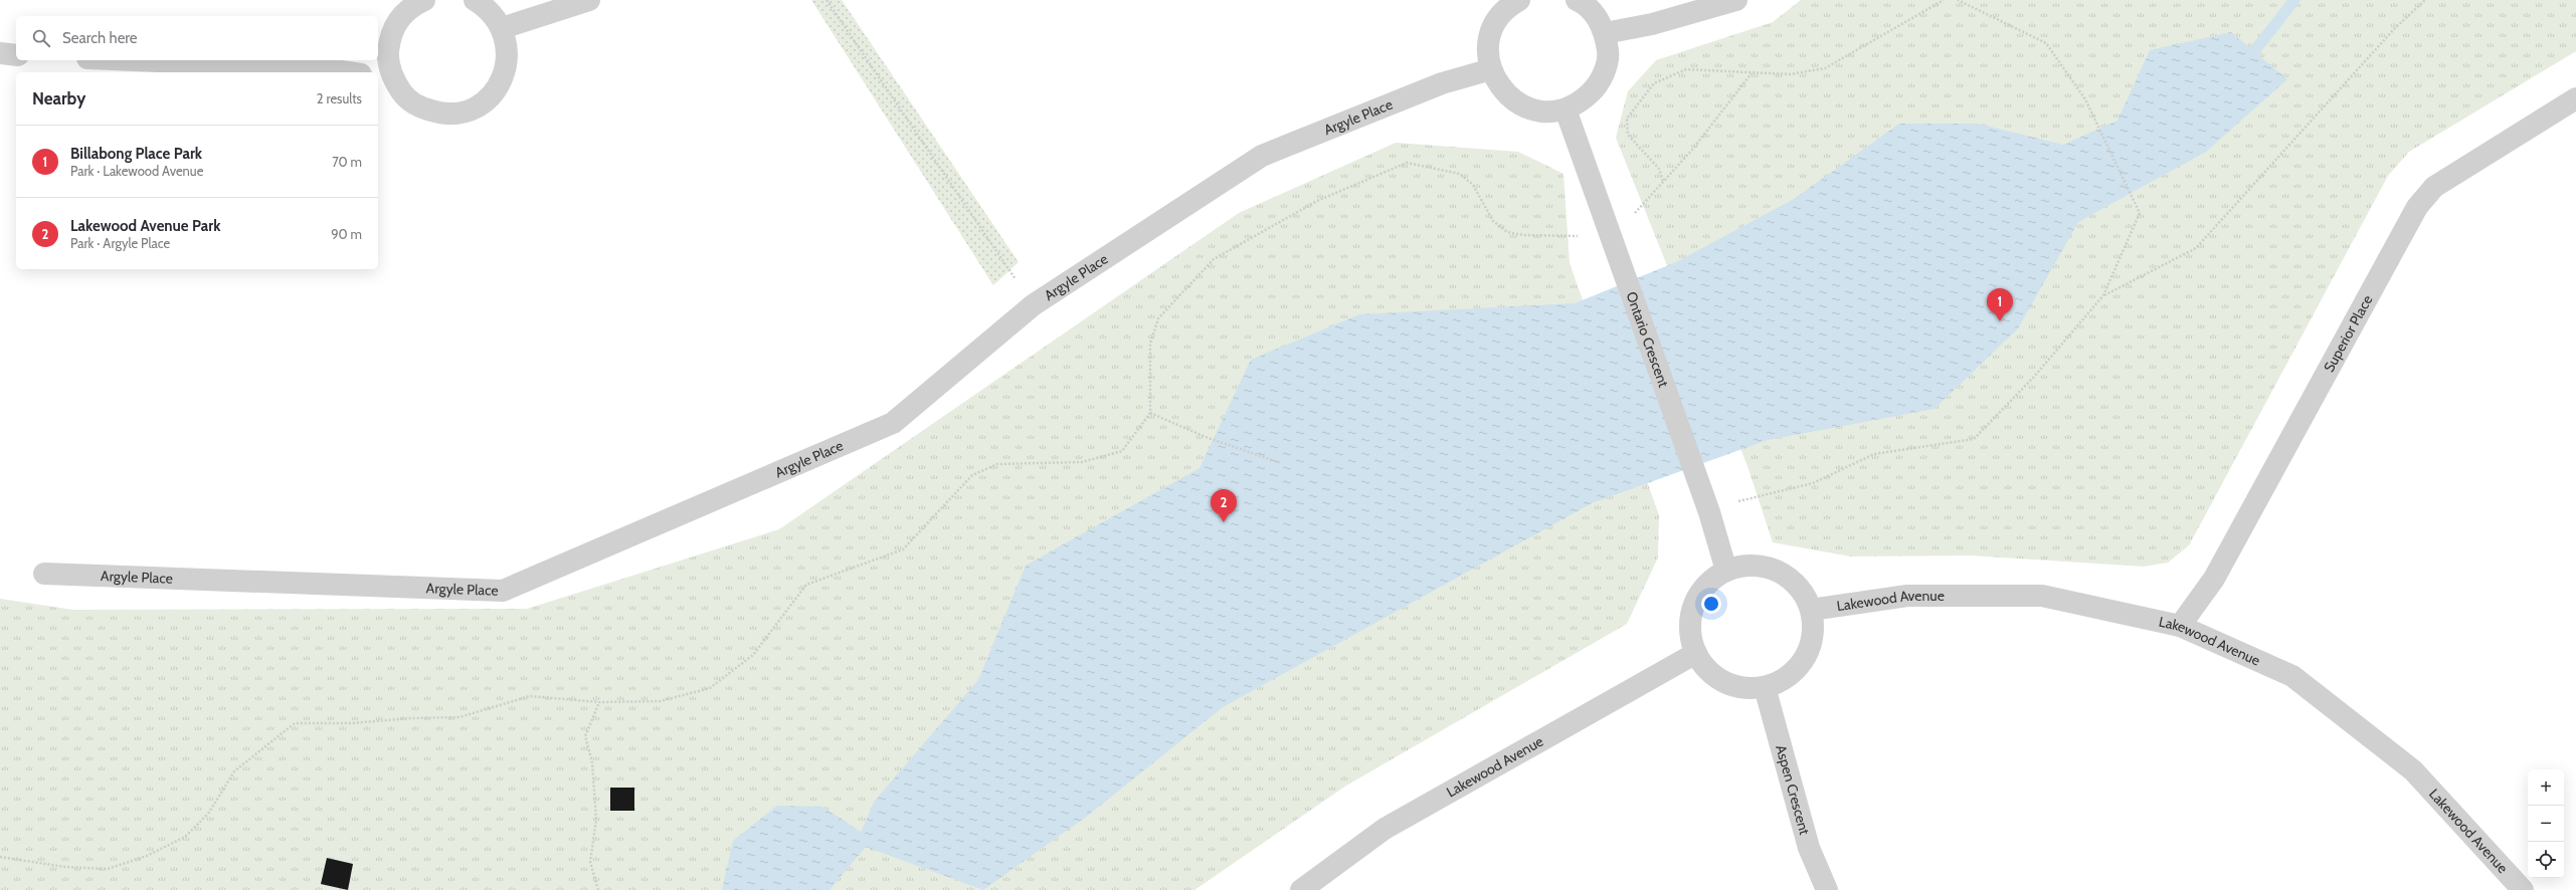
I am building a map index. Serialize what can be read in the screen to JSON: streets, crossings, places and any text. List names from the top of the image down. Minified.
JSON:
{"streets":{"street":["Argyle Place","Superior Place","Ontario Crescent","Lakewood Avenue","Aspen Crescent"]},"crossings":[["Superior Place","Lakewood Avenue"],["Ontario Crescent","Lakewood Avenue"],["Ontario Crescent","Aspen Crescent"],["Lakewood Avenue","Aspen Crescent"]],"page":{"search":"Search here","heading":["Nearby","2 results"],"list":[{"mark":"1","name":"Billabong Place Park","note":"Park · Lakewood Avenue","value":"70 m"},{"mark":"2","name":"Lakewood Avenue Park","note":"Park · Argyle Place","value":"90 m"}],"pins":["1","2"],"map_buttons":["+","−"]}}
